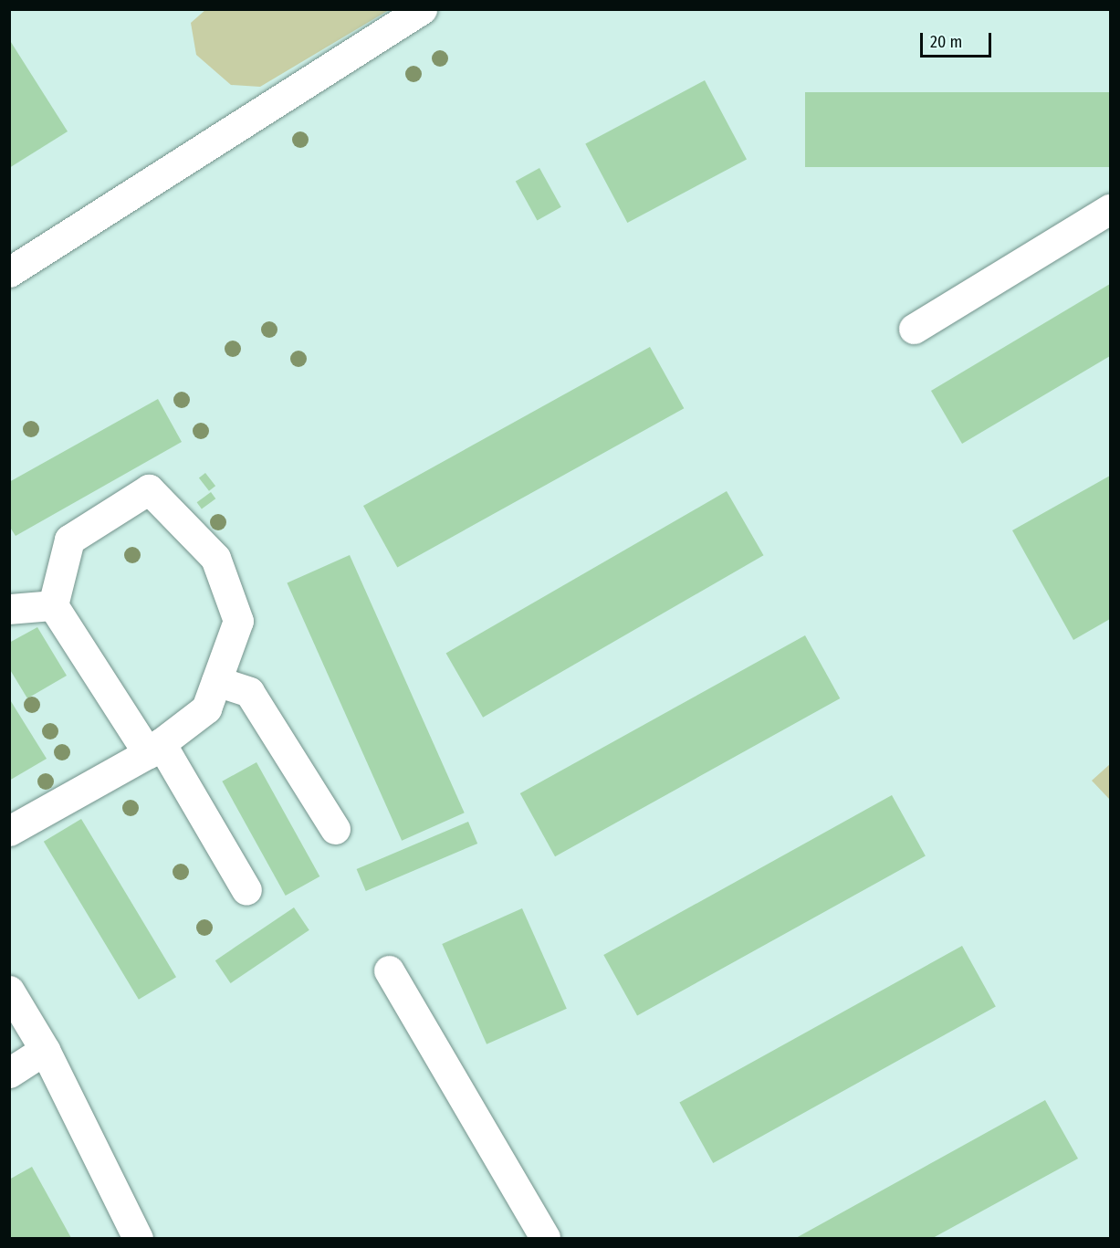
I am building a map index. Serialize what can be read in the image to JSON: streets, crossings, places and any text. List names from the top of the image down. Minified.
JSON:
{"scale_bar":"20 m"}
